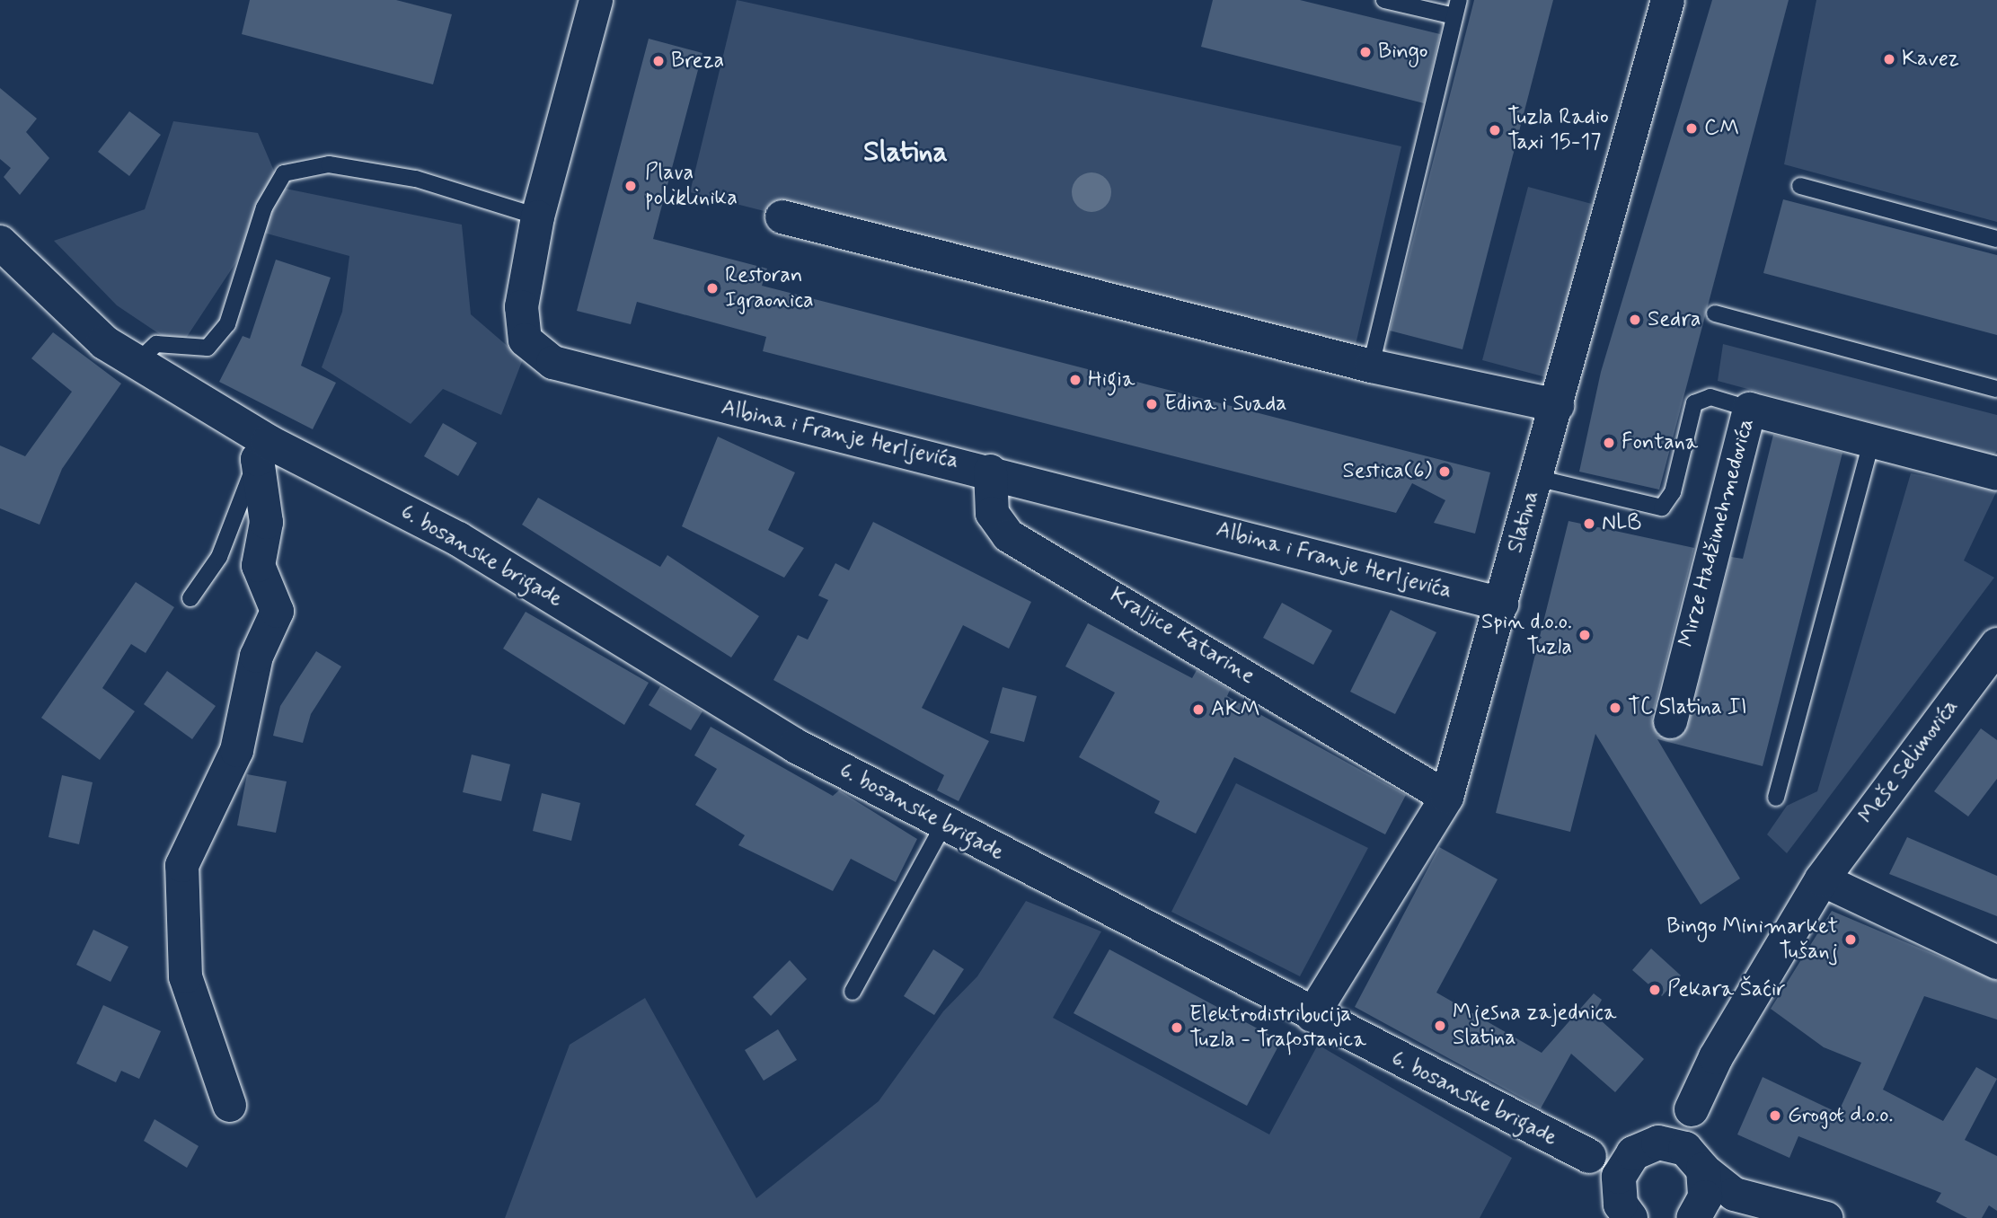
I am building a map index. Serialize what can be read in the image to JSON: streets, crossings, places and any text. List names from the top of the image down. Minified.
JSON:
{"streets":{"street":["Albina i Franje Herljevića","Slatina","Mirze Hadžimehmedovića","6. bosanske brigade","Kraljice Katarine","Meše Selimovića"]},"crossings":[["Albina i Franje Herljevića","Slatina"],["Albina i Franje Herljevića","Kraljice Katarine"],["Slatina","6. bosanske brigade"],["Slatina","Kraljice Katarine"]],"districts":["Slatina"],"places":["Bingo","Kavez","Breza","CM","Tuzla Radio Taxi 15-17","Plava poliklinika","Restoran Igraonica","Sedra","Higia","Edina i Suada","Fontana","Sestica(6)","NLB","Spin d.o.o. Tuzla","TC Slatina II","AKM","Bingo Minimarket Tušanj","Pekara Šaćir","Mjesna zajednica Slatina","Elektrodistribucija Tuzla - Trafostanica","Grogot d.o.o."]}
